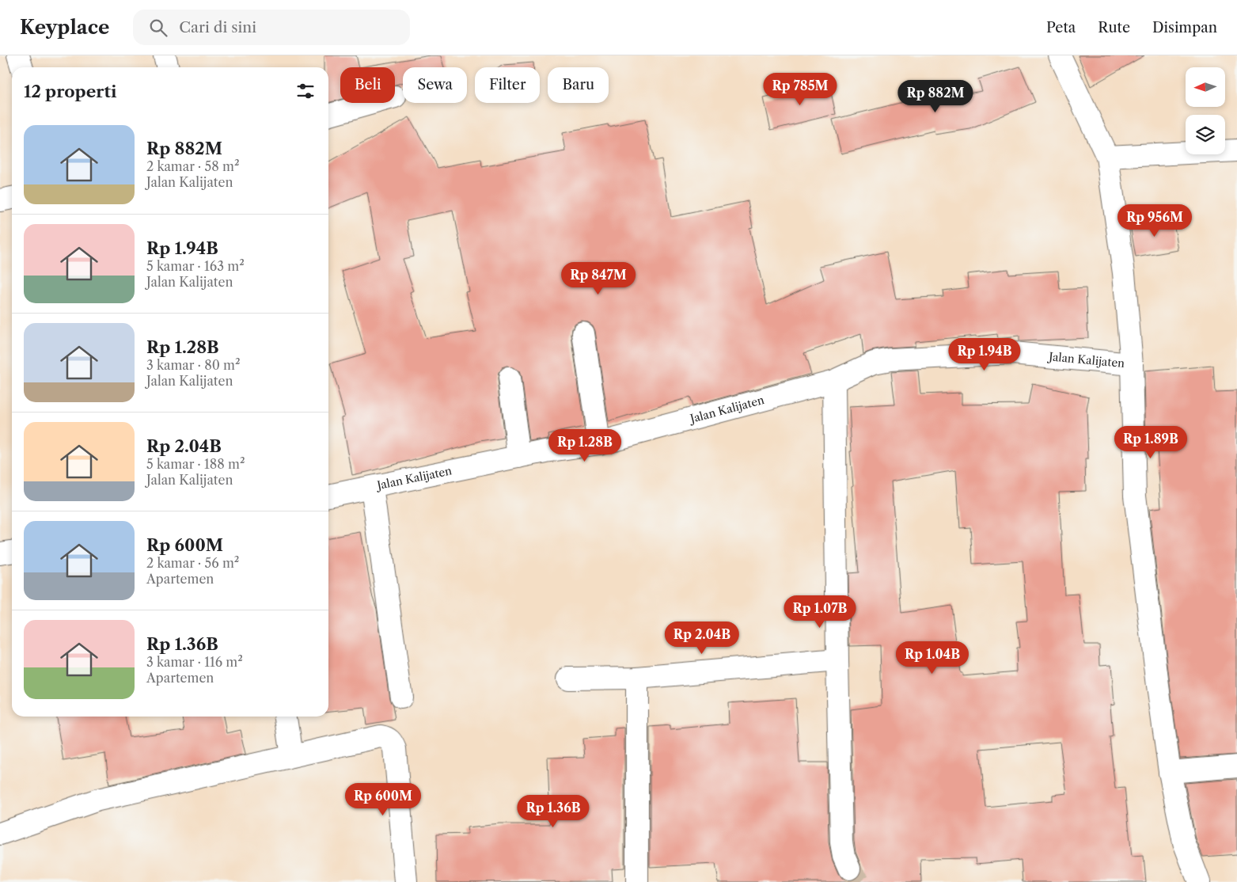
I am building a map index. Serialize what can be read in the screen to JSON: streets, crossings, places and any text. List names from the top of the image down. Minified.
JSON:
{"streets":{"street":["Jalan Kalijaten"]},"north":"left","page":{"header":"Keyplace","search":"Cari di sini","nav":["Peta","Rute","Disimpan"],"chip":["Beli","Sewa","Filter","Baru"],"heading":"12 properti","price":["Rp 785M","Rp 882M","Rp 956M","Rp 847M","Rp 1.94B","Rp 1.89B","Rp 1.28B","Rp 1.07B","Rp 2.04B","Rp 1.04B","Rp 600M","Rp 1.36B"],"list":[{"name":"Rp 882M","note":"2 kamar · 58 m² · Jalan Kalijaten"},{"name":"Rp 1.94B","note":"5 kamar · 163 m² · Jalan Kalijaten"},{"name":"Rp 1.28B","note":"3 kamar · 80 m² · Jalan Kalijaten"},{"name":"Rp 2.04B","note":"5 kamar · 188 m² · Jalan Kalijaten"},{"name":"Rp 600M","note":"2 kamar · 56 m² · Apartemen"},{"name":"Rp 1.36B","note":"3 kamar · 116 m² · Apartemen"}]}}
